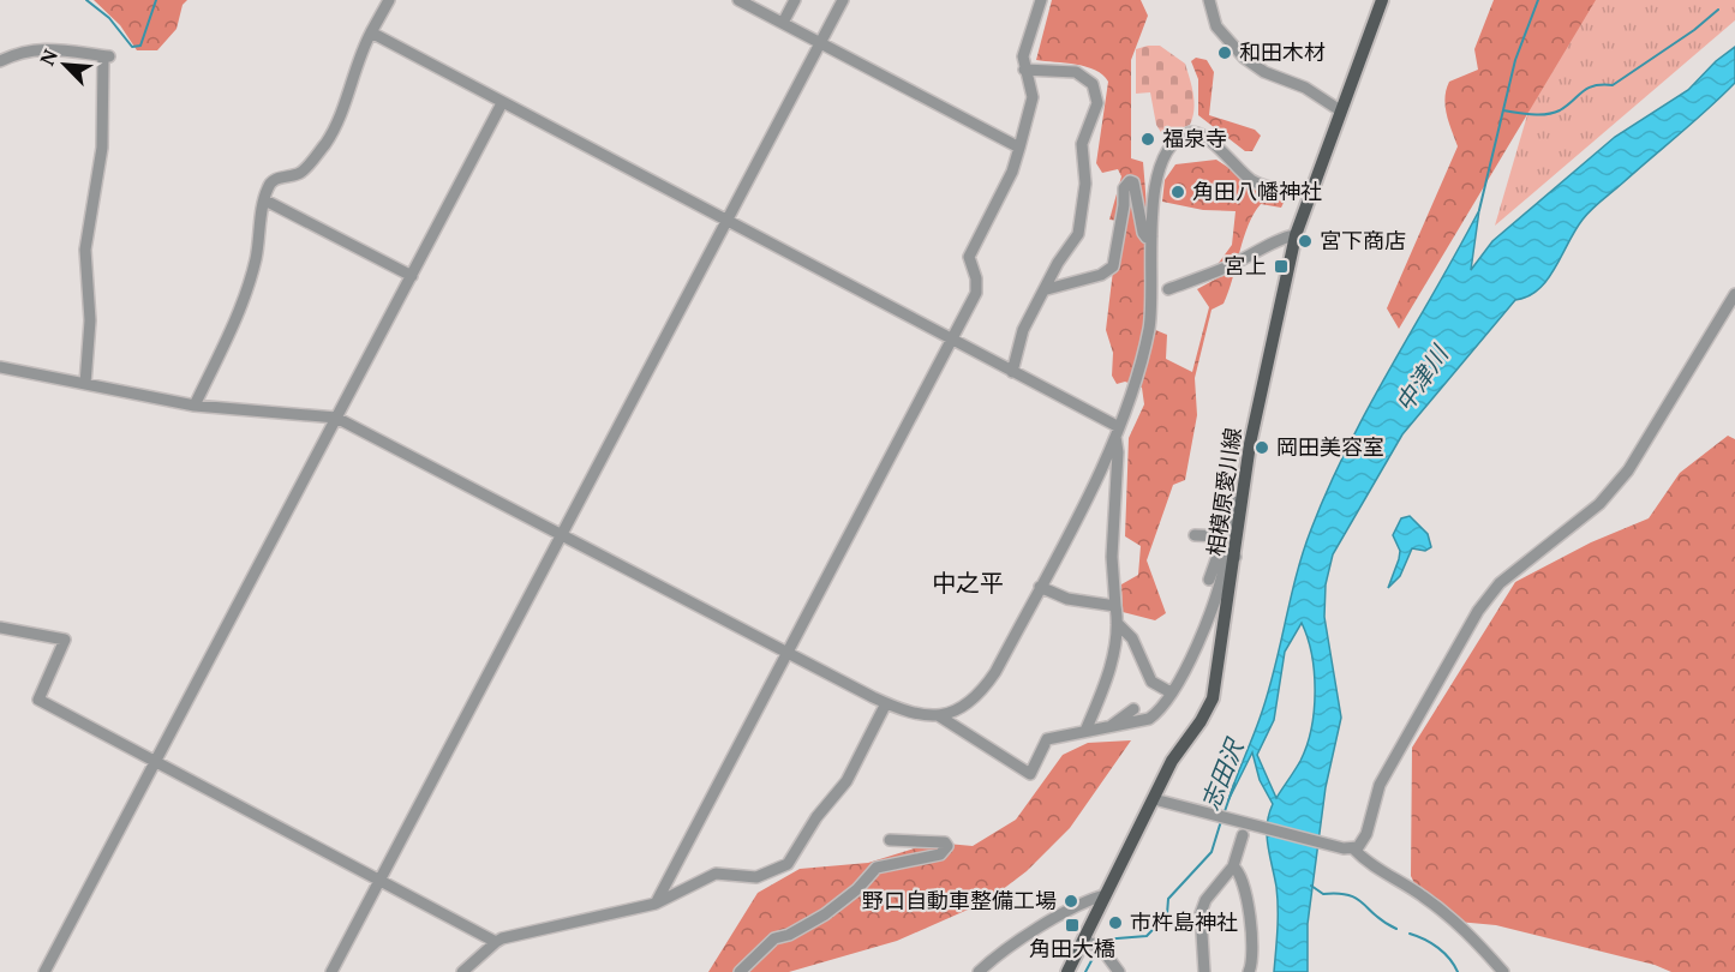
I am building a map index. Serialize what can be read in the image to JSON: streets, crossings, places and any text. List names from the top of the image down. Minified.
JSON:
{"streets":{"main road":["相模原愛川線"]},"districts":["中之平"],"water":["中津川","志田沢"],"places":{"other":["和田木材","福泉寺","角田八幡神社","宮下商店","岡田美容室","野口自動車整備工場","市杵島神社"],"transit":["宮上","角田大橋"]},"north":"top left"}
